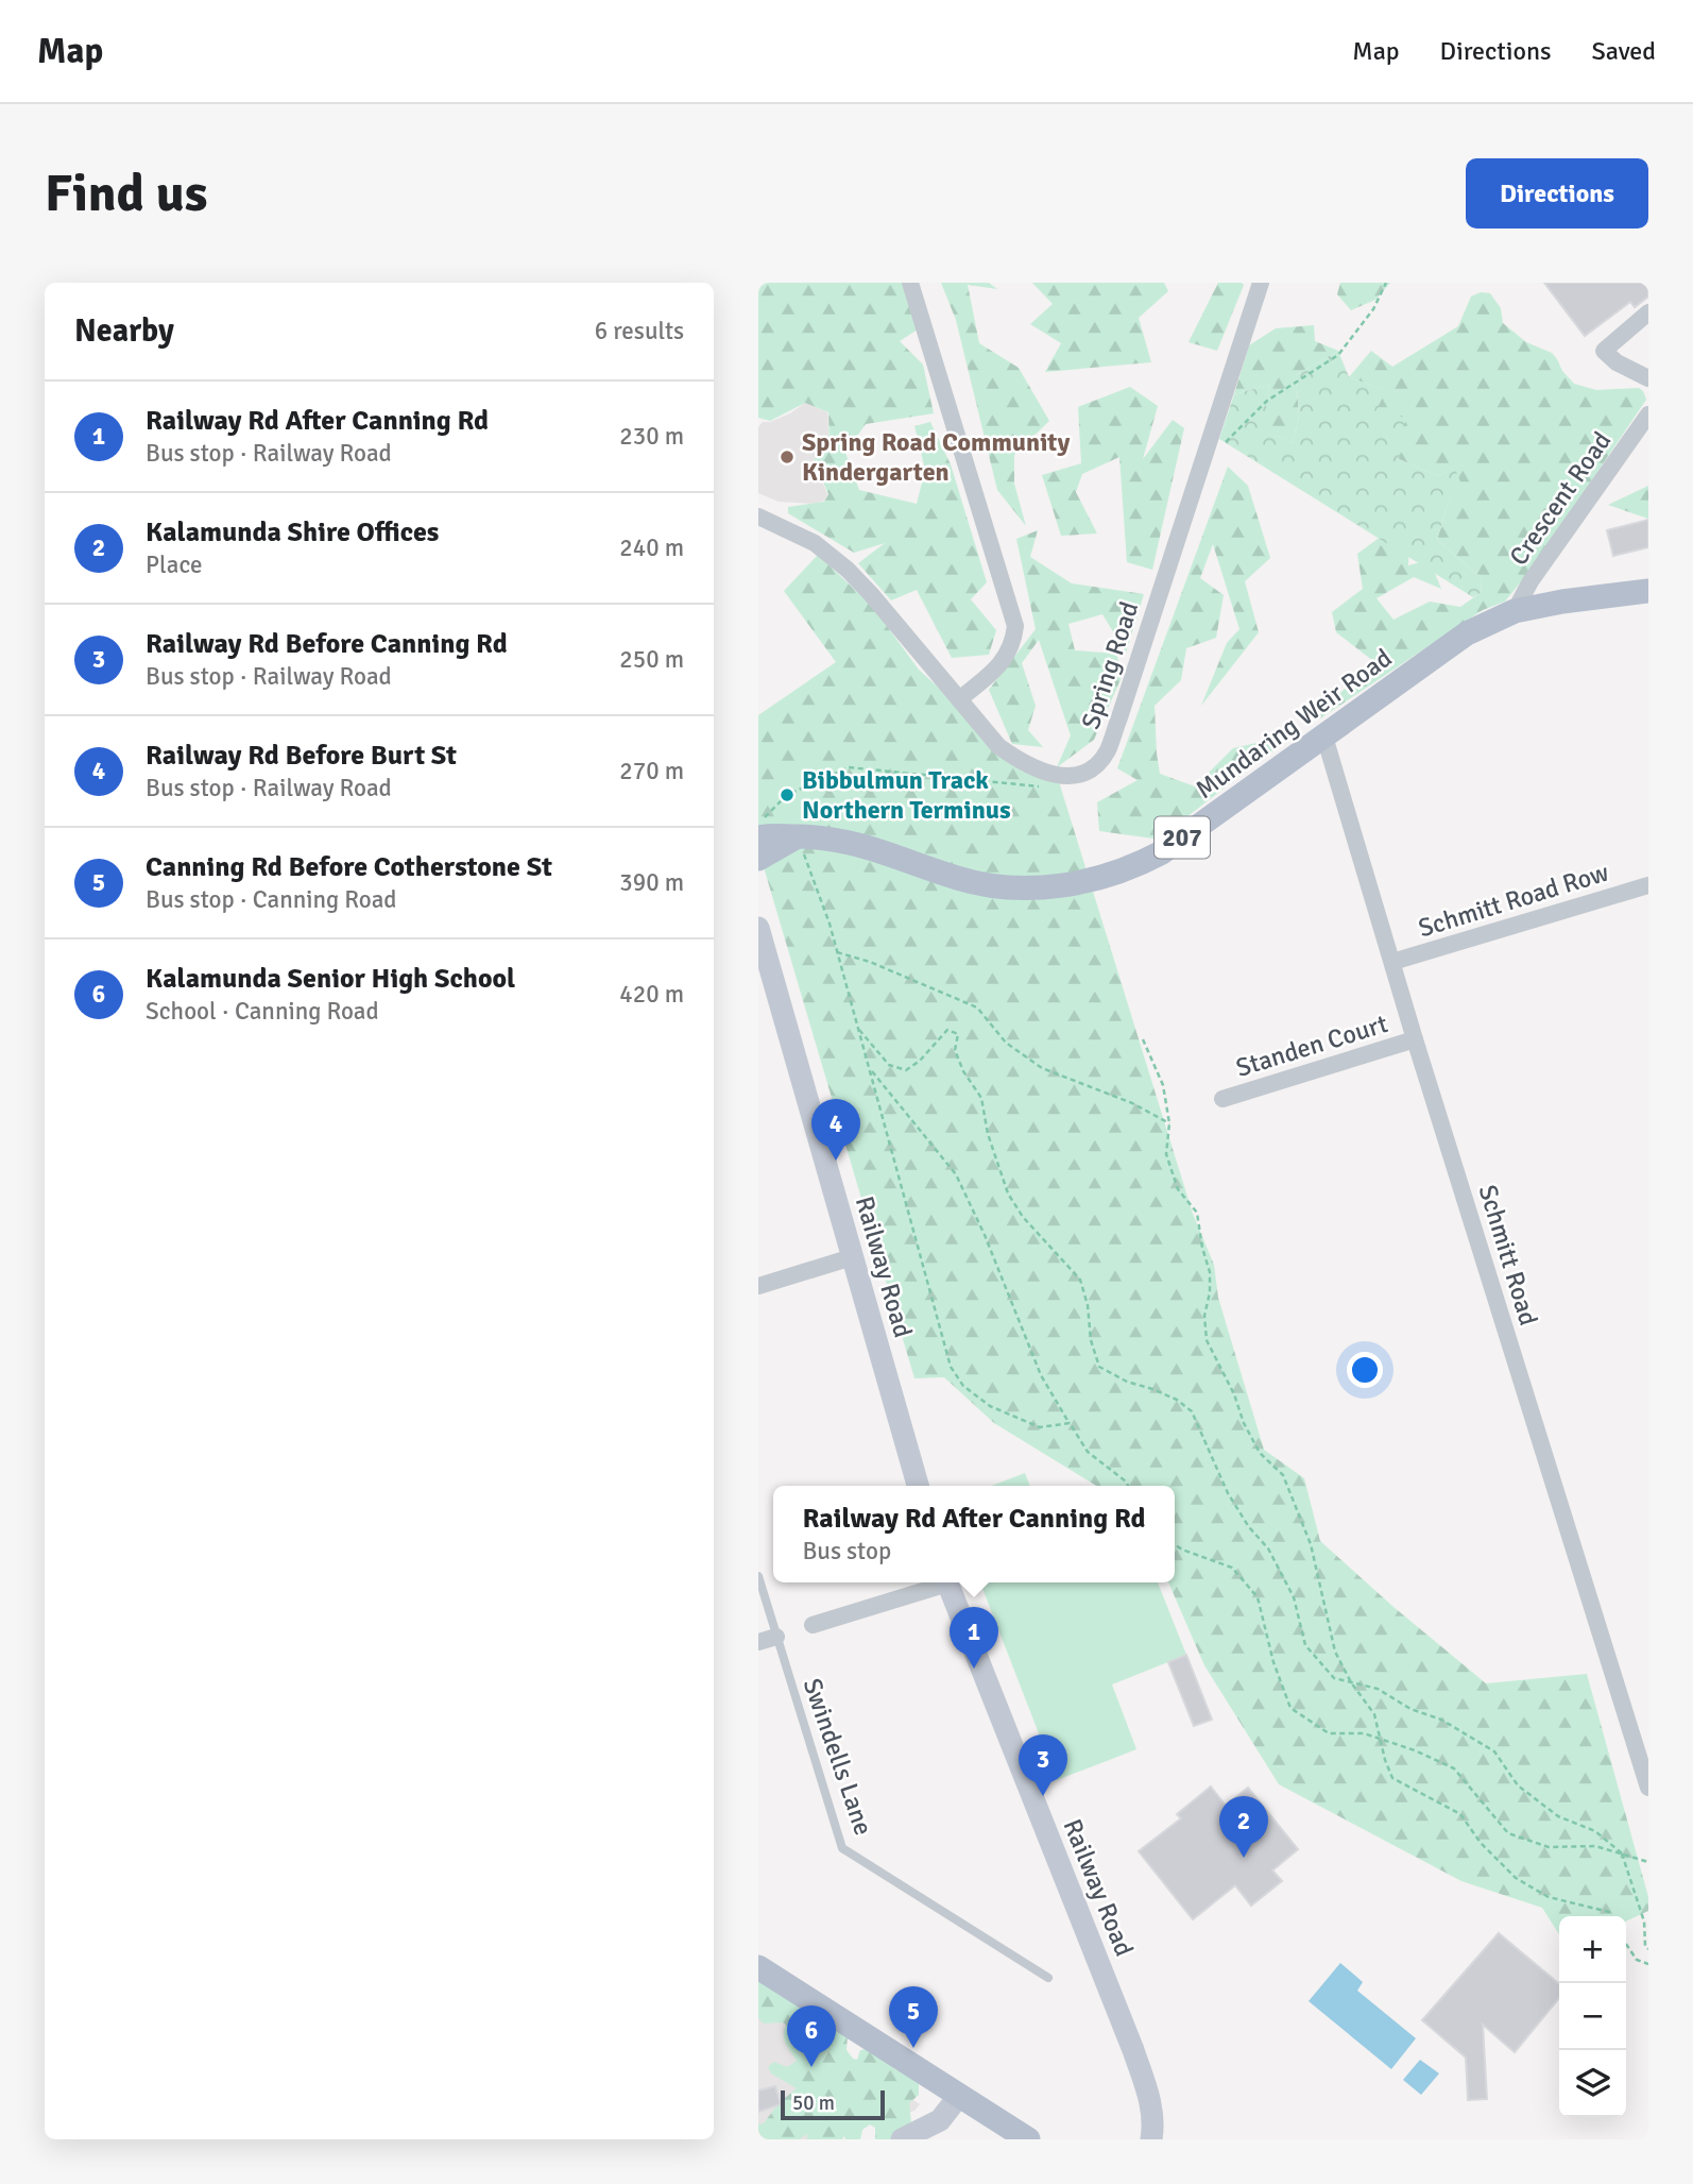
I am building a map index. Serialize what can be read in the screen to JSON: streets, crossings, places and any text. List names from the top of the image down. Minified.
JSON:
{"streets":{"main road":["Mundaring Weir Road","207"],"street":["Crescent Road","Spring Road","Schmitt Road Row","Standen Court","Schmitt Road","Railway Road"],"lane":["Swindells Lane"]},"crossings":[["Crescent Road","Mundaring Weir Road"],["Mundaring Weir Road","Schmitt Road"],["Schmitt Road Row","Schmitt Road"],["Standen Court","Schmitt Road"]],"places":["Spring Road Community Kindergarten","Bibbulmun Track Northern Terminus"],"scale_bar":"50 m","page":{"header":"Map","nav":["Map","Directions","Saved"],"buttons":"Directions","title":"Find us","heading":["Nearby","6 results"],"list":[{"mark":"1","name":"Railway Rd After Canning Rd","note":"Bus stop · Railway Road","value":"230 m"},{"mark":"2","name":"Kalamunda Shire Offices","note":"Place","value":"240 m"},{"mark":"3","name":"Railway Rd Before Canning Rd","note":"Bus stop · Railway Road","value":"250 m"},{"mark":"4","name":"Railway Rd Before Burt St","note":"Bus stop · Railway Road","value":"270 m"},{"mark":"5","name":"Canning Rd Before Cotherstone St","note":"Bus stop · Canning Road","value":"390 m"},{"mark":"6","name":"Kalamunda Senior High School","note":"School · Canning Road","value":"420 m"}],"pins":["4","1","3","2","5","6"],"popup":["Railway Rd After Canning Rd","Bus stop"],"map_buttons":["+","−"],"scale":"50 m"}}
